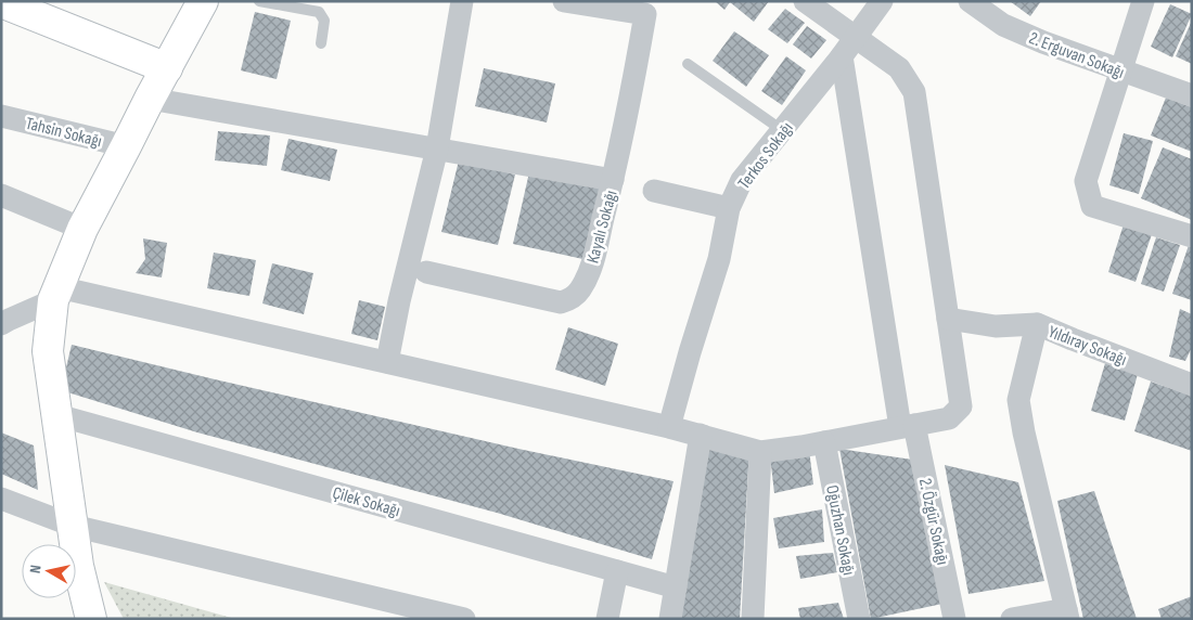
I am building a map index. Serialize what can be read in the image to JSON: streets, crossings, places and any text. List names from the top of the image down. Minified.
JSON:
{"streets":{"street":["2. Erguvan Sokağı","Tahsin Sokağı","Terkos Sokağı","Kayalı Sokağı","Yıldıray Sokağı","Çilek Sokağı","2. Özgür Sokağı","Oğuzhan Sokağı"]},"crossings":[["Terkos Sokağı","2. Özgür Sokağı"]],"north":"left"}
